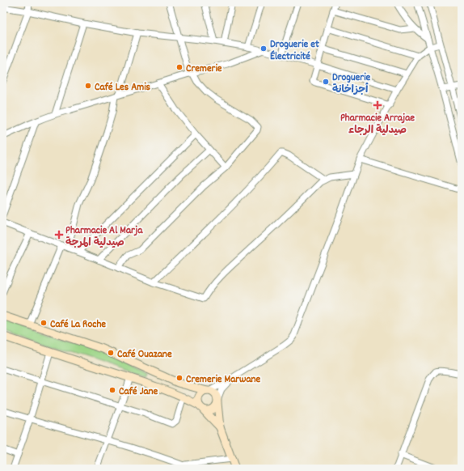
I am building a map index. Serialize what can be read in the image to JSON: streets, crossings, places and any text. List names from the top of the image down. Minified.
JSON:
{"places":{"other":["Droguerie et Électricité","Cremerie","Droguerie أجزاخانة","Café Les Amis","Café La Roche","Café Ouazane","Cremerie Marwane","Café Jane"],"health":["Pharmacie Arrajae صيدلية الرجاء","Pharmacie Al Marja صيدلية المرجة"]}}
